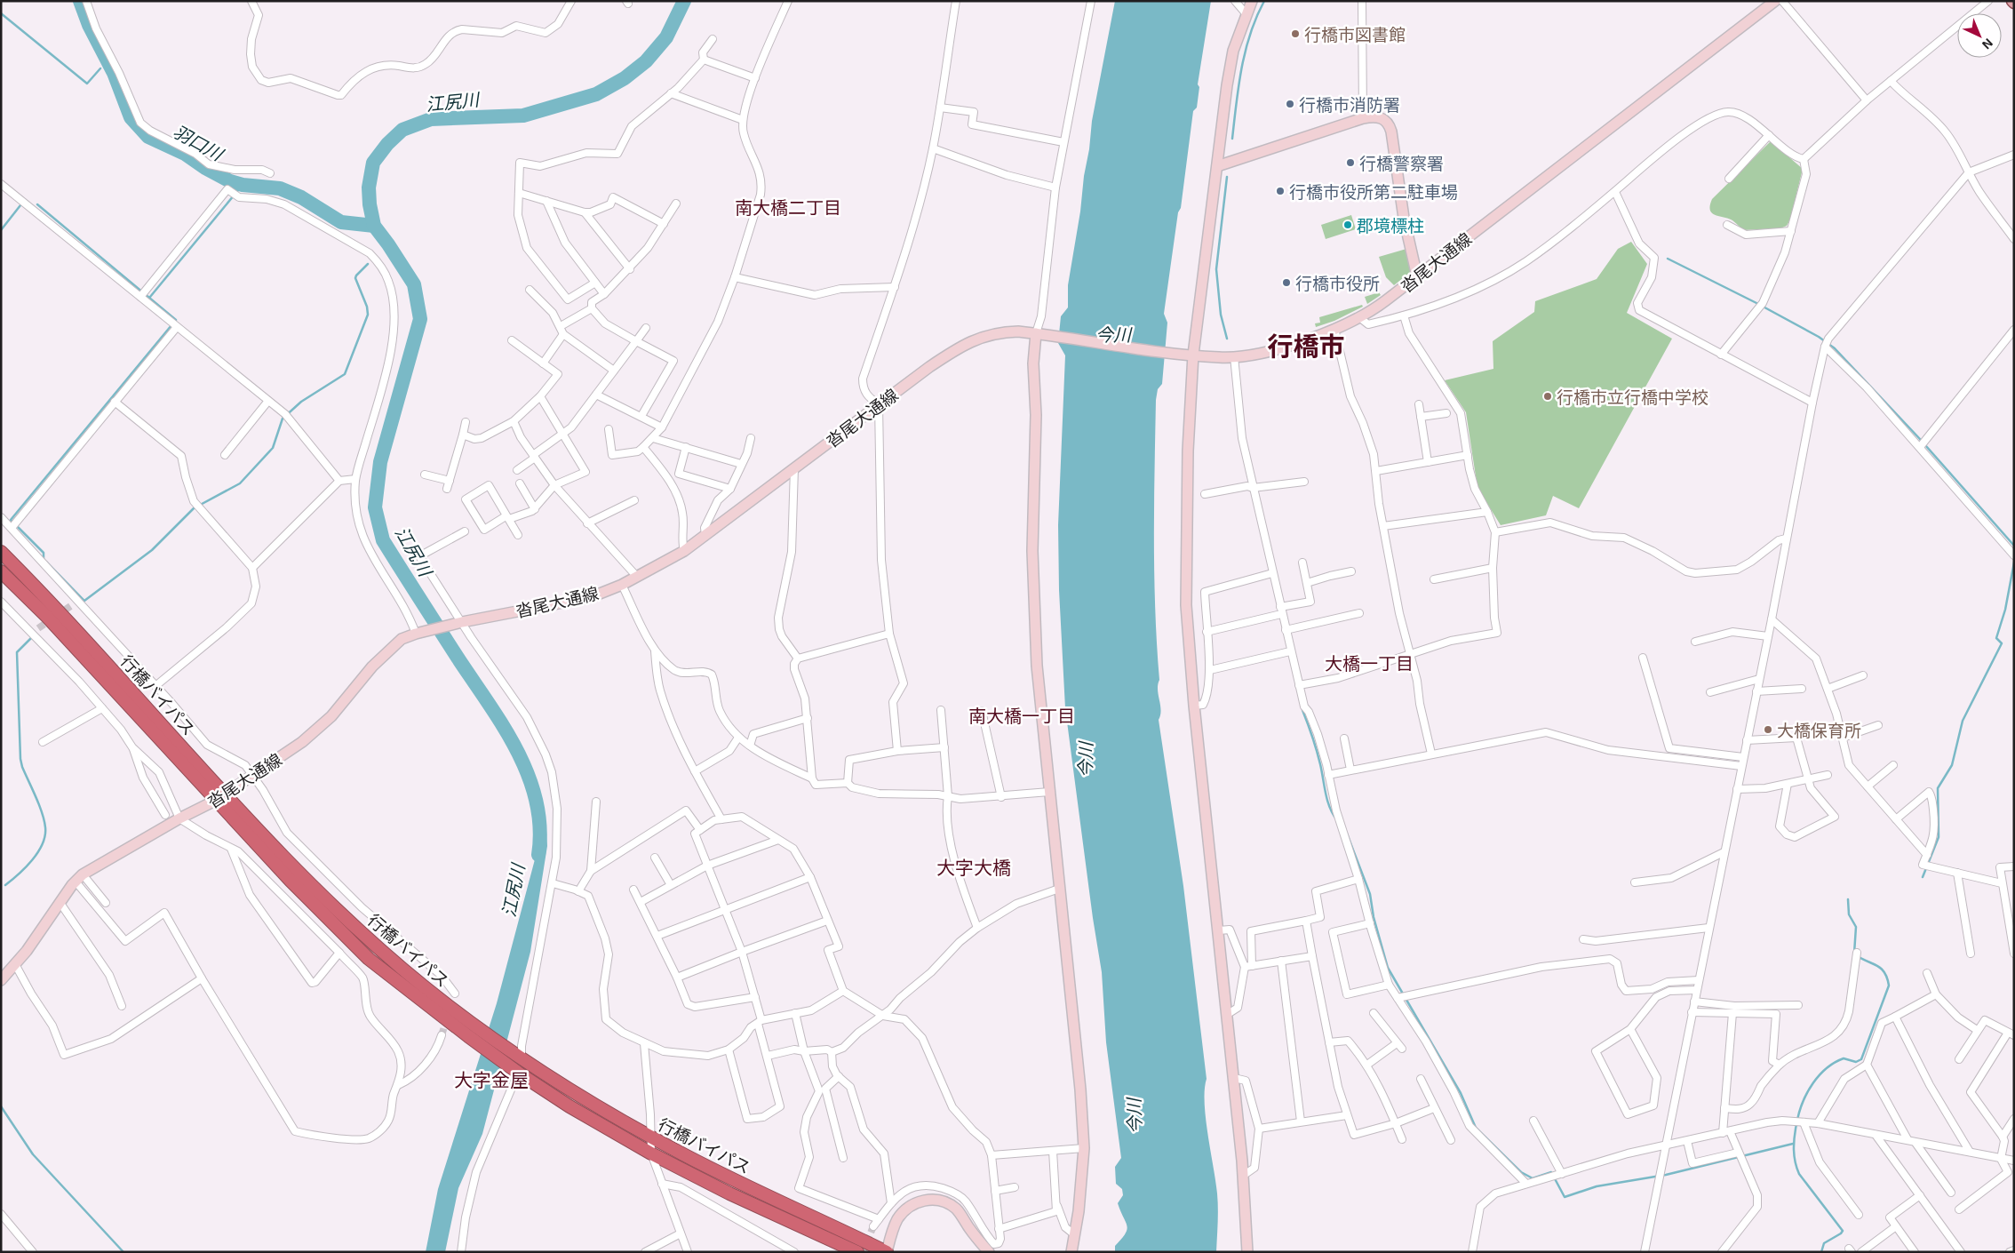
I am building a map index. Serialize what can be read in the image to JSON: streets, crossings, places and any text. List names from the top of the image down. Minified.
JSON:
{"streets":{"highway":["行橋バイパス"],"street":["沓尾大通線"]},"crossings":[["沓尾大通線","行橋バイパス"]],"districts":["南大橋二丁目","行橋市","大橋一丁目","南大橋一丁目","大字大橋","大字金屋"],"water":["江尻川","羽口川","今川"],"places":["行橋市図書館","行橋市消防署","行橋警察署","行橋市役所第二駐車場","郡境標柱","行橋市役所","行橋市立行橋中学校","大橋保育所"],"north":"bottom right"}
